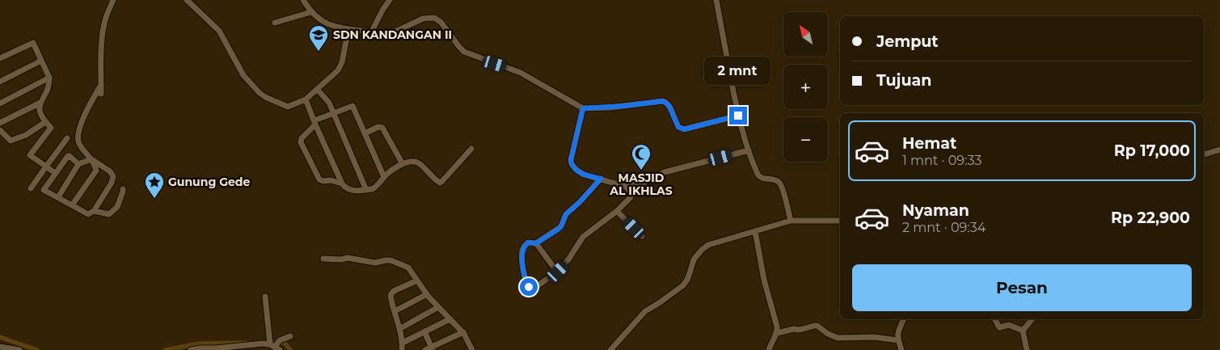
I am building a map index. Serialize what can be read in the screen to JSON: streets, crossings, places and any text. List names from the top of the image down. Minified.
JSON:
{"places":{"school or university":["SDN KANDANGAN II"],"mosque":["MASJID AL IKHLAS"],"place":["Gunung Gede"]},"north":"top left","page":{"map_buttons":["+","−"],"banner":["Jemput","Tujuan"],"bubble":"2 mnt","list":[{"name":"Hemat","note":"1 mnt · 09:33","value":"Rp 17,000"},{"name":"Nyaman","note":"2 mnt · 09:34","value":"Rp 22,900"}],"buttons":"Pesan"}}
